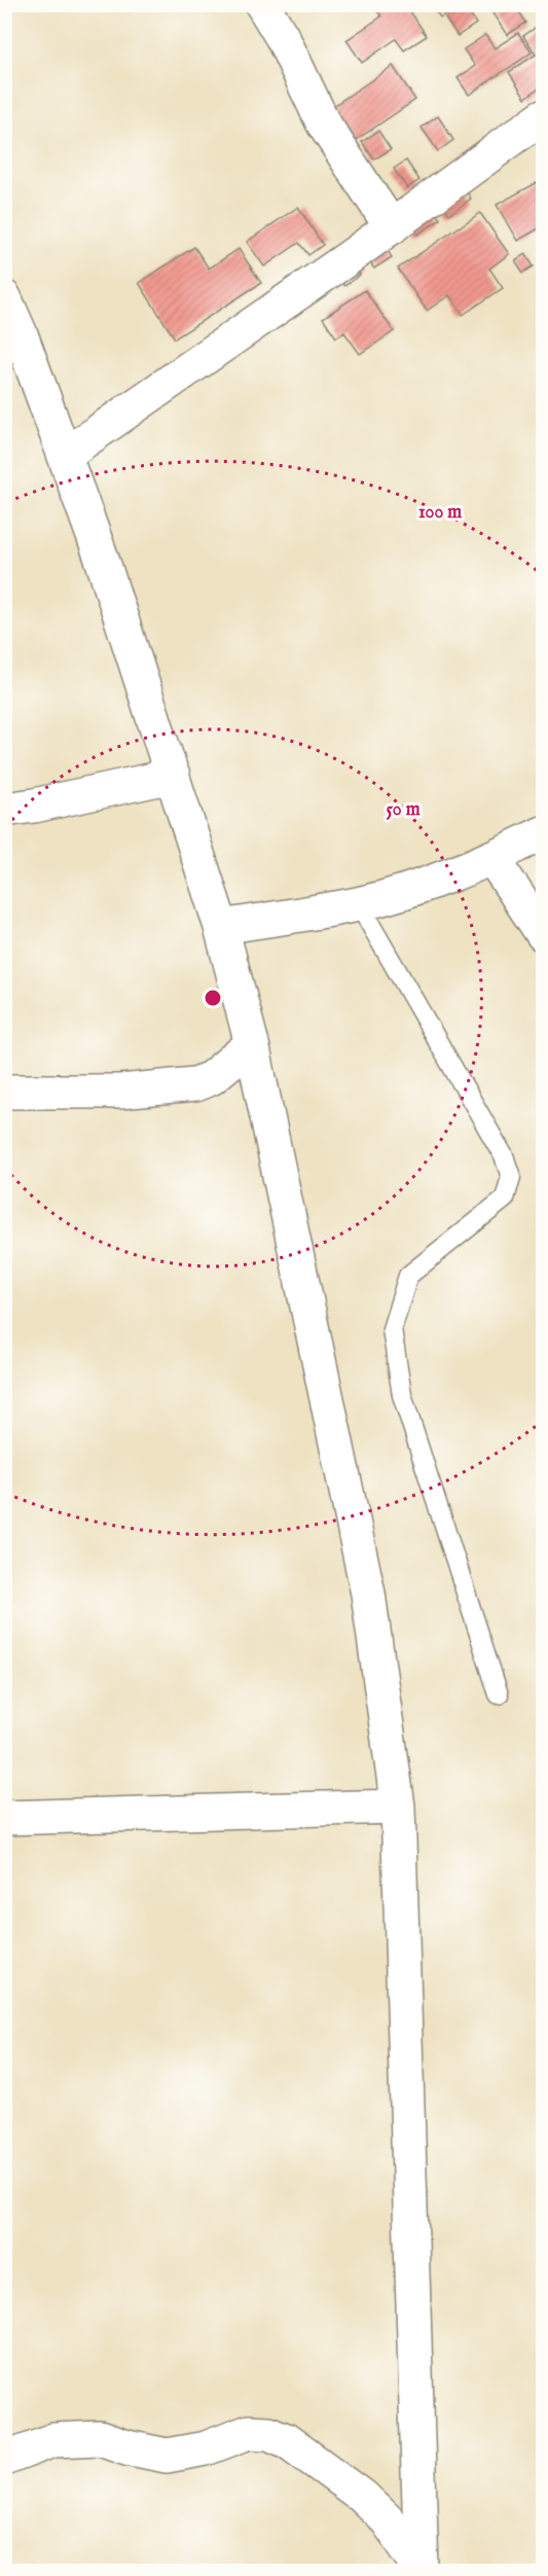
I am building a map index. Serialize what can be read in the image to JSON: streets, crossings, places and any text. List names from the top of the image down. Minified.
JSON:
{"rings":["100 m","50 m"]}
